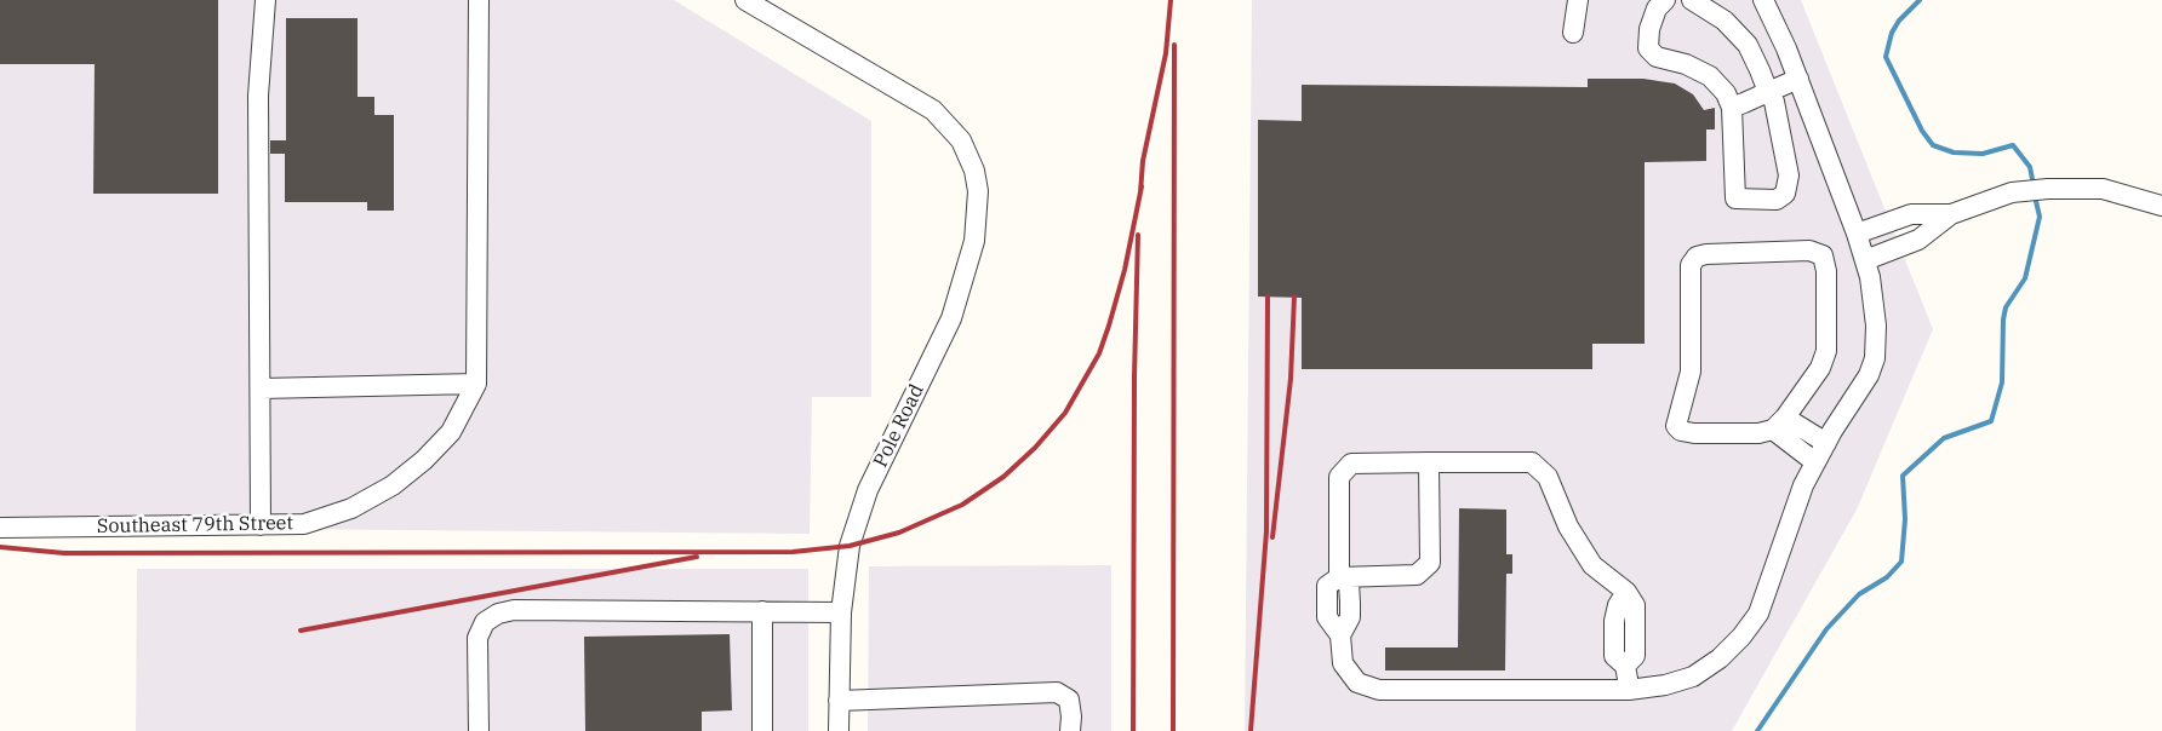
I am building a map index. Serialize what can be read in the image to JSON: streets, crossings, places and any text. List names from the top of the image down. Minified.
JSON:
{"streets":{"street":["Pole Road","Southeast 79th Street"]}}
